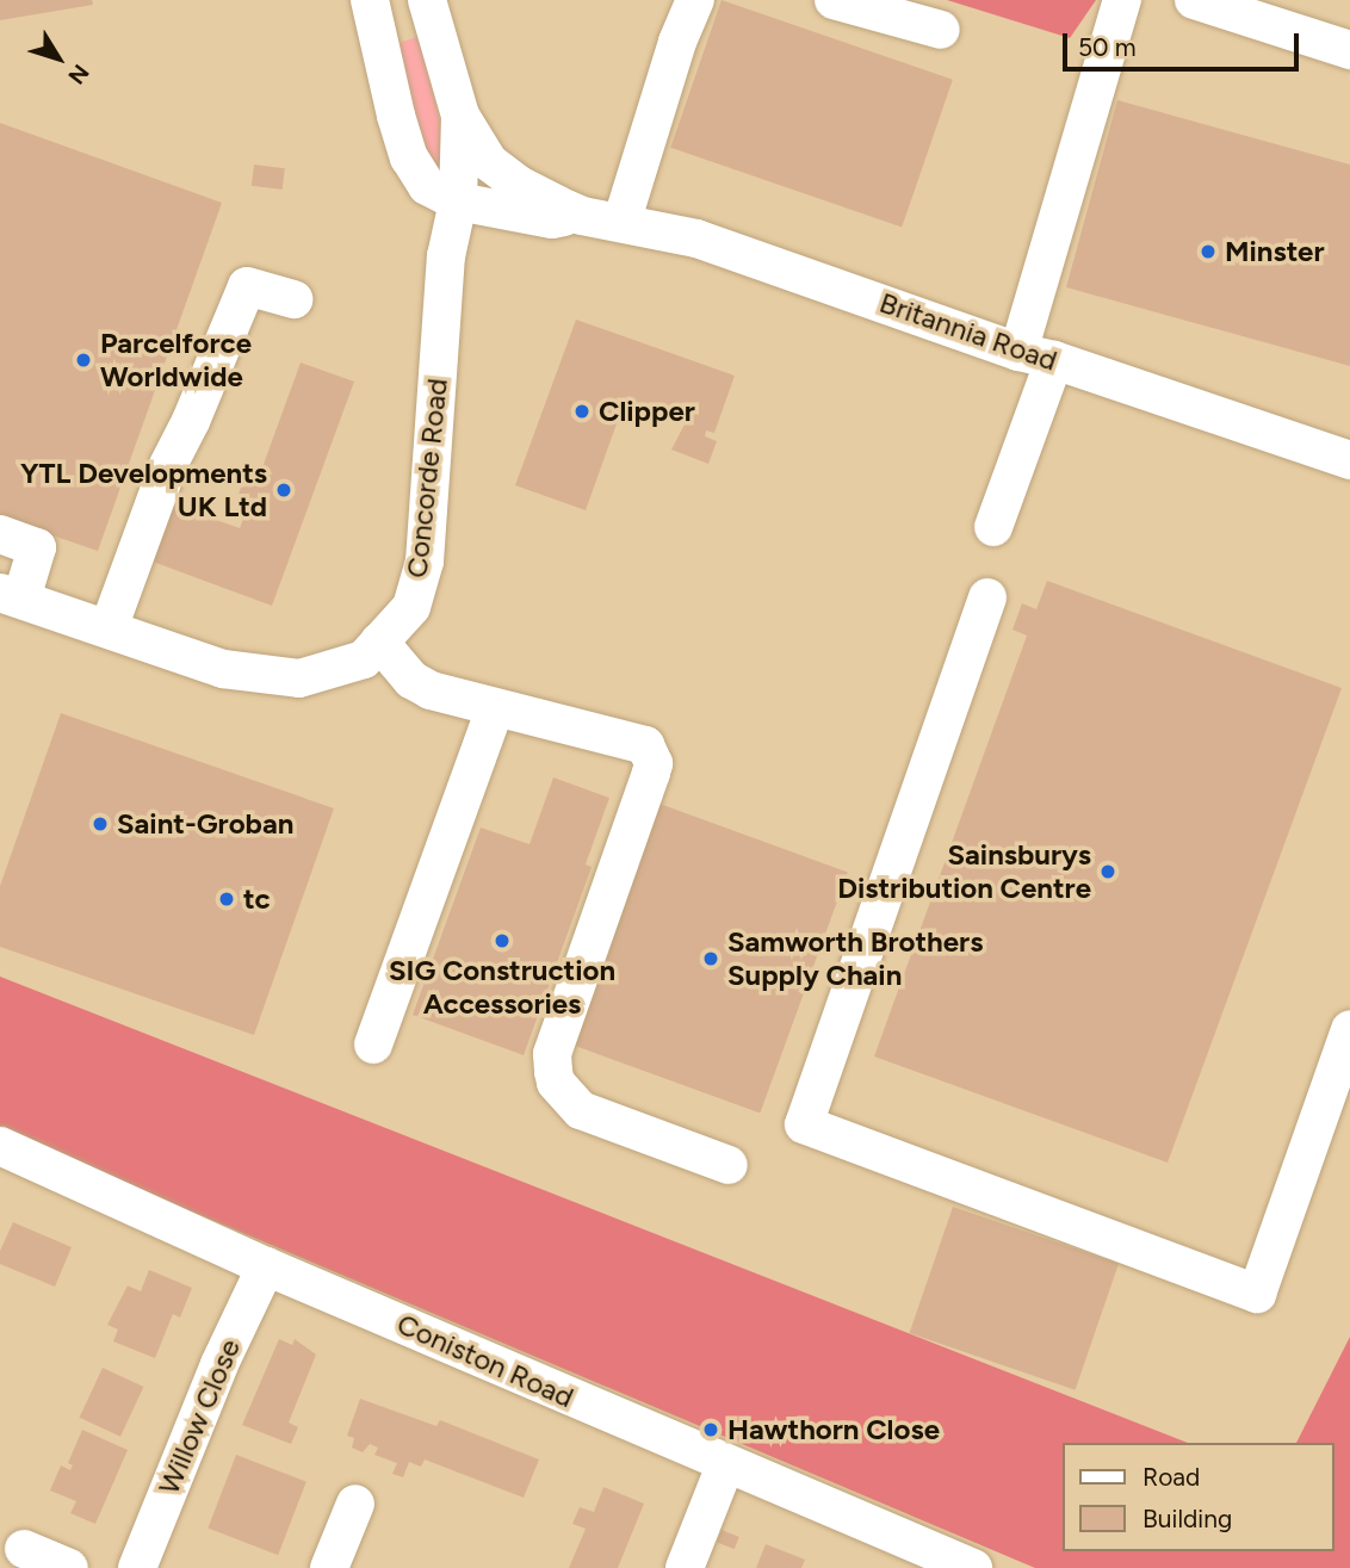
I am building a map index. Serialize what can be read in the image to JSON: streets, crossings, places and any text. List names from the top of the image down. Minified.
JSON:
{"streets":{"street":["Britannia Road","Concorde Road","Coniston Road","Willow Close"]},"crossings":[["Britannia Road","Concorde Road"],["Coniston Road","Willow Close"]],"places":["Minster","Parcelforce Worldwide","Clipper","YTL Developments UK Ltd","Saint-Groban","Sainsburys Distribution Centre","tc","SIG Construction Accessories","Samworth Brothers Supply Chain","Hawthorn Close"],"legend":["Road","Building"],"scale_bar":"50 m","north":"bottom right"}
